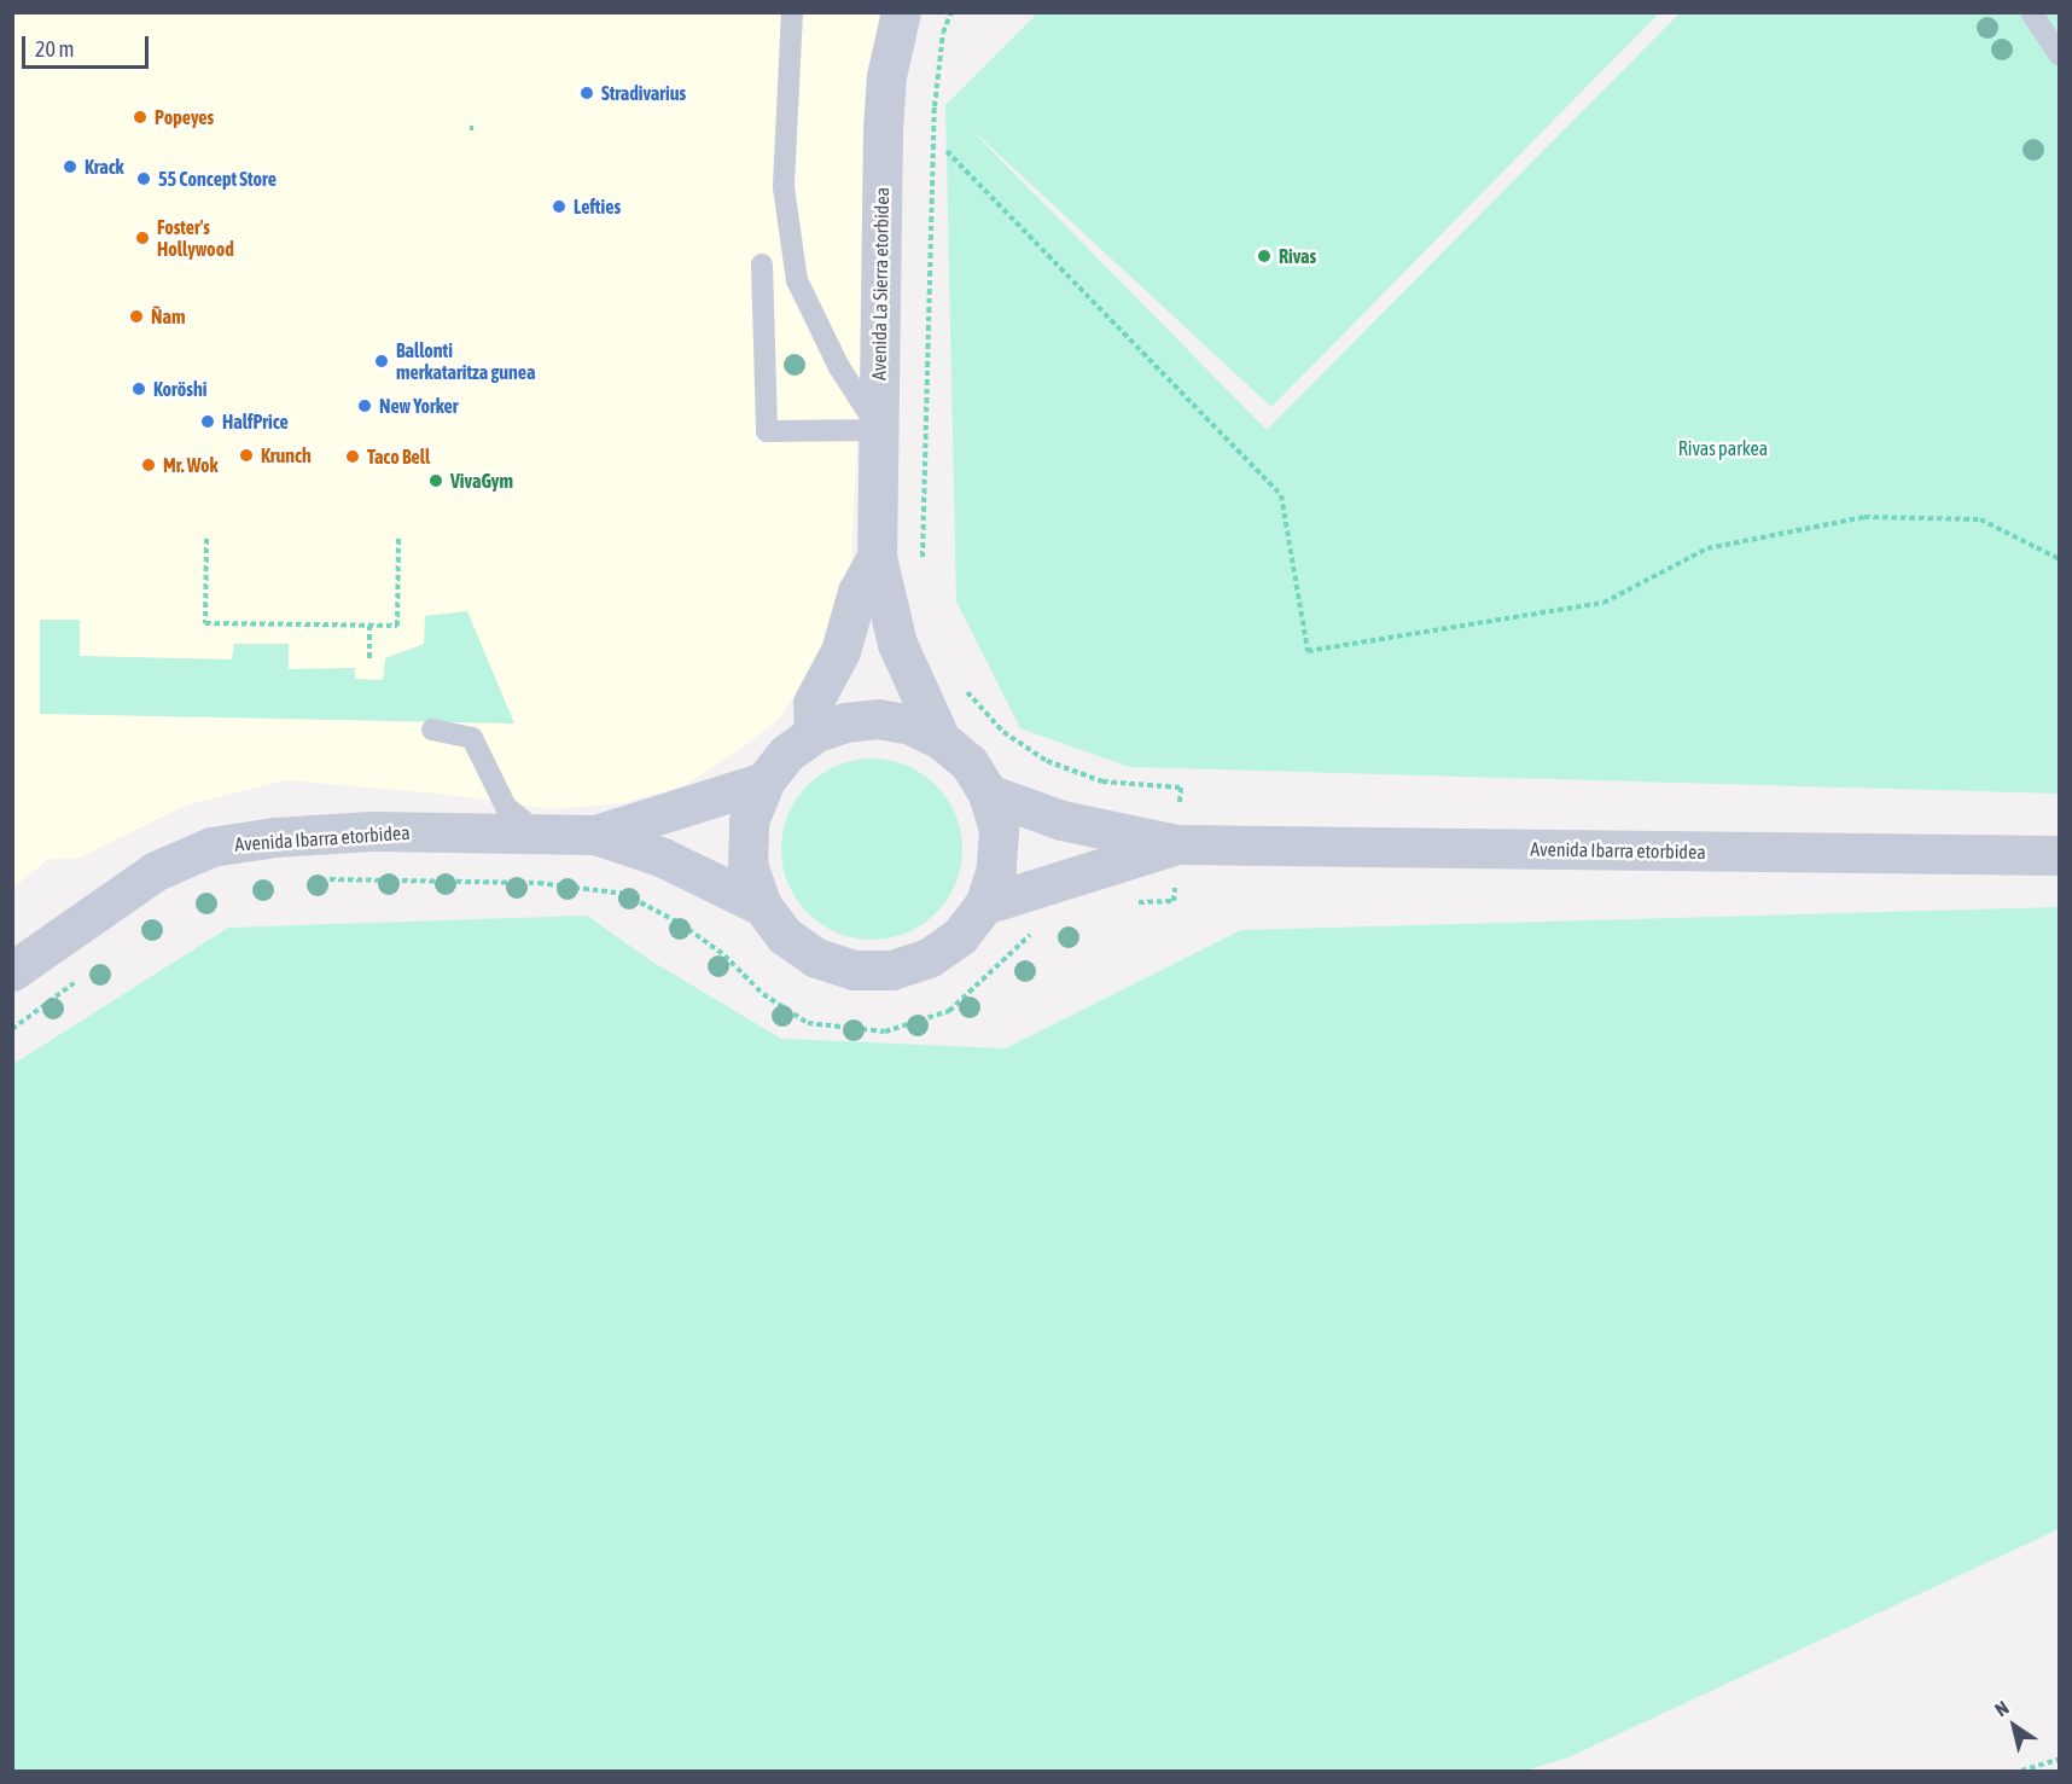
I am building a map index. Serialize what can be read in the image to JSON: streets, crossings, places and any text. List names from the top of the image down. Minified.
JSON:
{"streets":{"street":["Avenida La Sierra etorbidea","Avenida Ibarra etorbidea"]},"crossings":[["Avenida La Sierra etorbidea","Avenida Ibarra etorbidea"]],"parks":["Rivas parkea"],"places":["Stradivarius","Popeyes","Krack","55 Concept Store","Lefties","Foster's Hollywood","Rivas","Ñam","Ballonti merkataritza gunea","Koröshi","New Yorker","HalfPrice","Krunch","Taco Bell","Mr. Wok","VivaGym"],"scale_bar":"20 m","north":"top left"}
